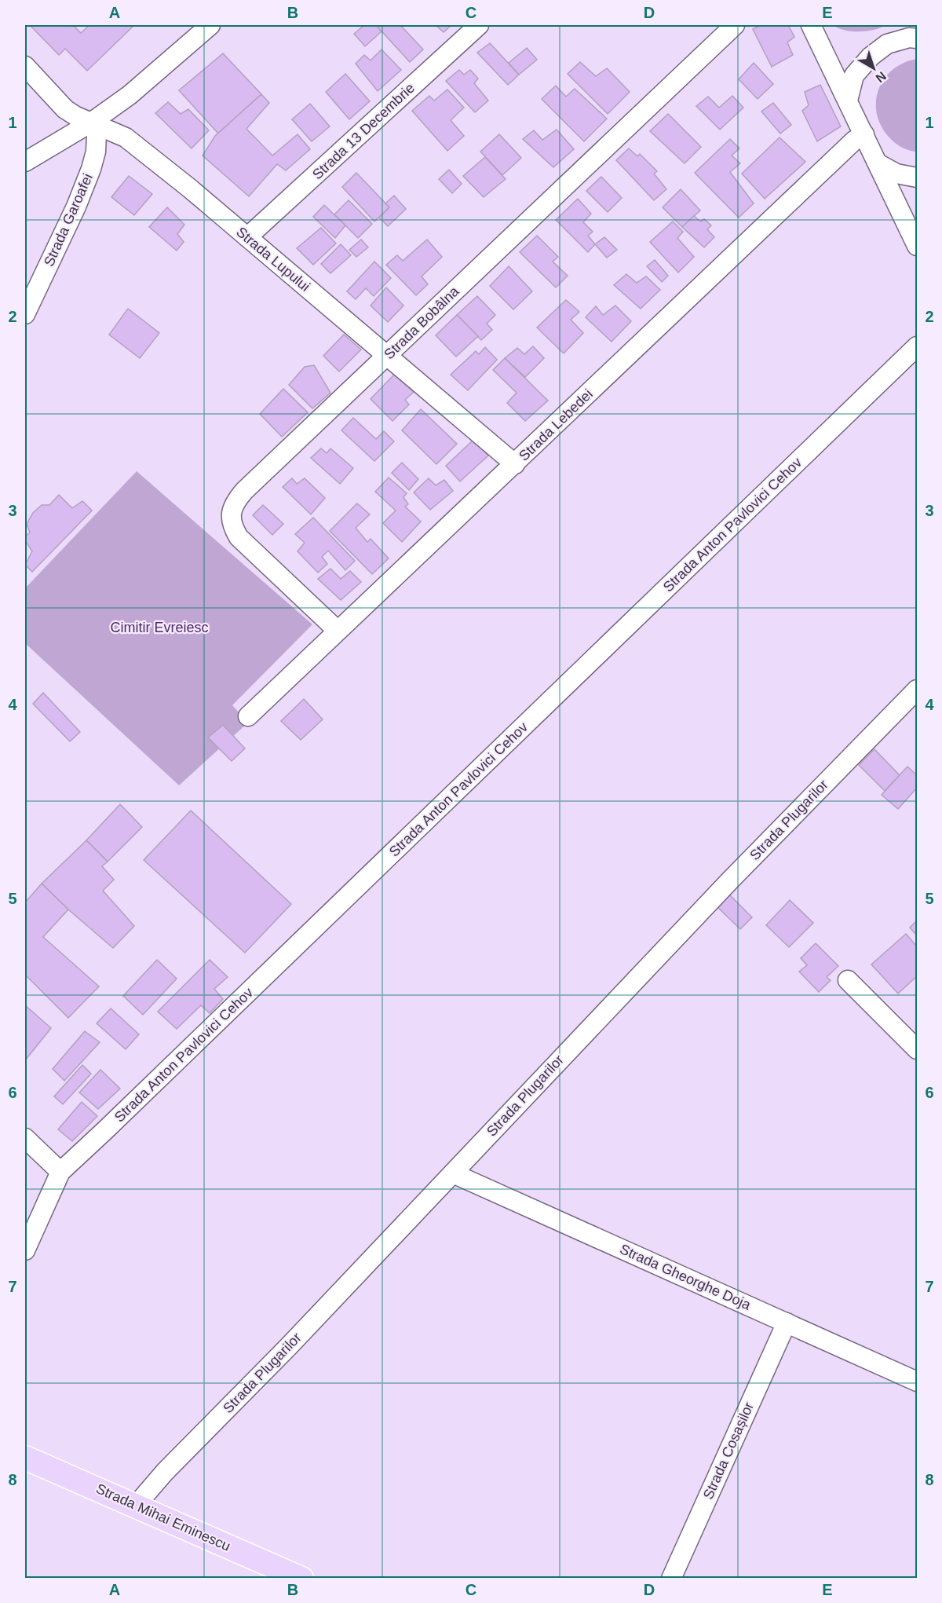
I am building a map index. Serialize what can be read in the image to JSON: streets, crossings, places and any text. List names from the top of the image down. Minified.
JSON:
{"streets":{"main road":["Strada Mihai Eminescu"],"street":["Strada 13 Decembrie","Strada Garoafei","Strada Lupului","Strada Bobâlna","Strada Lebedei","Strada Anton Pavlovici Cehov","Strada Plugarilor","Strada Gheorghe Doja","Strada Cosașilor"]},"crossings":[["Strada 13 Decembrie","Strada Lupului"],["Strada Garoafei","Strada Lupului"],["Strada Lupului","Strada Bobâlna"],["Strada Lupului","Strada Lebedei"],["Strada Bobâlna","Strada Lebedei"],["Strada Plugarilor","Strada Gheorghe Doja"],["Strada Plugarilor","Strada Mihai Eminescu"],["Strada Gheorghe Doja","Strada Cosașilor"]],"parks":["Cimitir Evreiesc"],"north":"bottom right","grid":{"columns":["A","B","C","D","E"],"rows":["1","2","3","4","5","6","7","8"]}}
